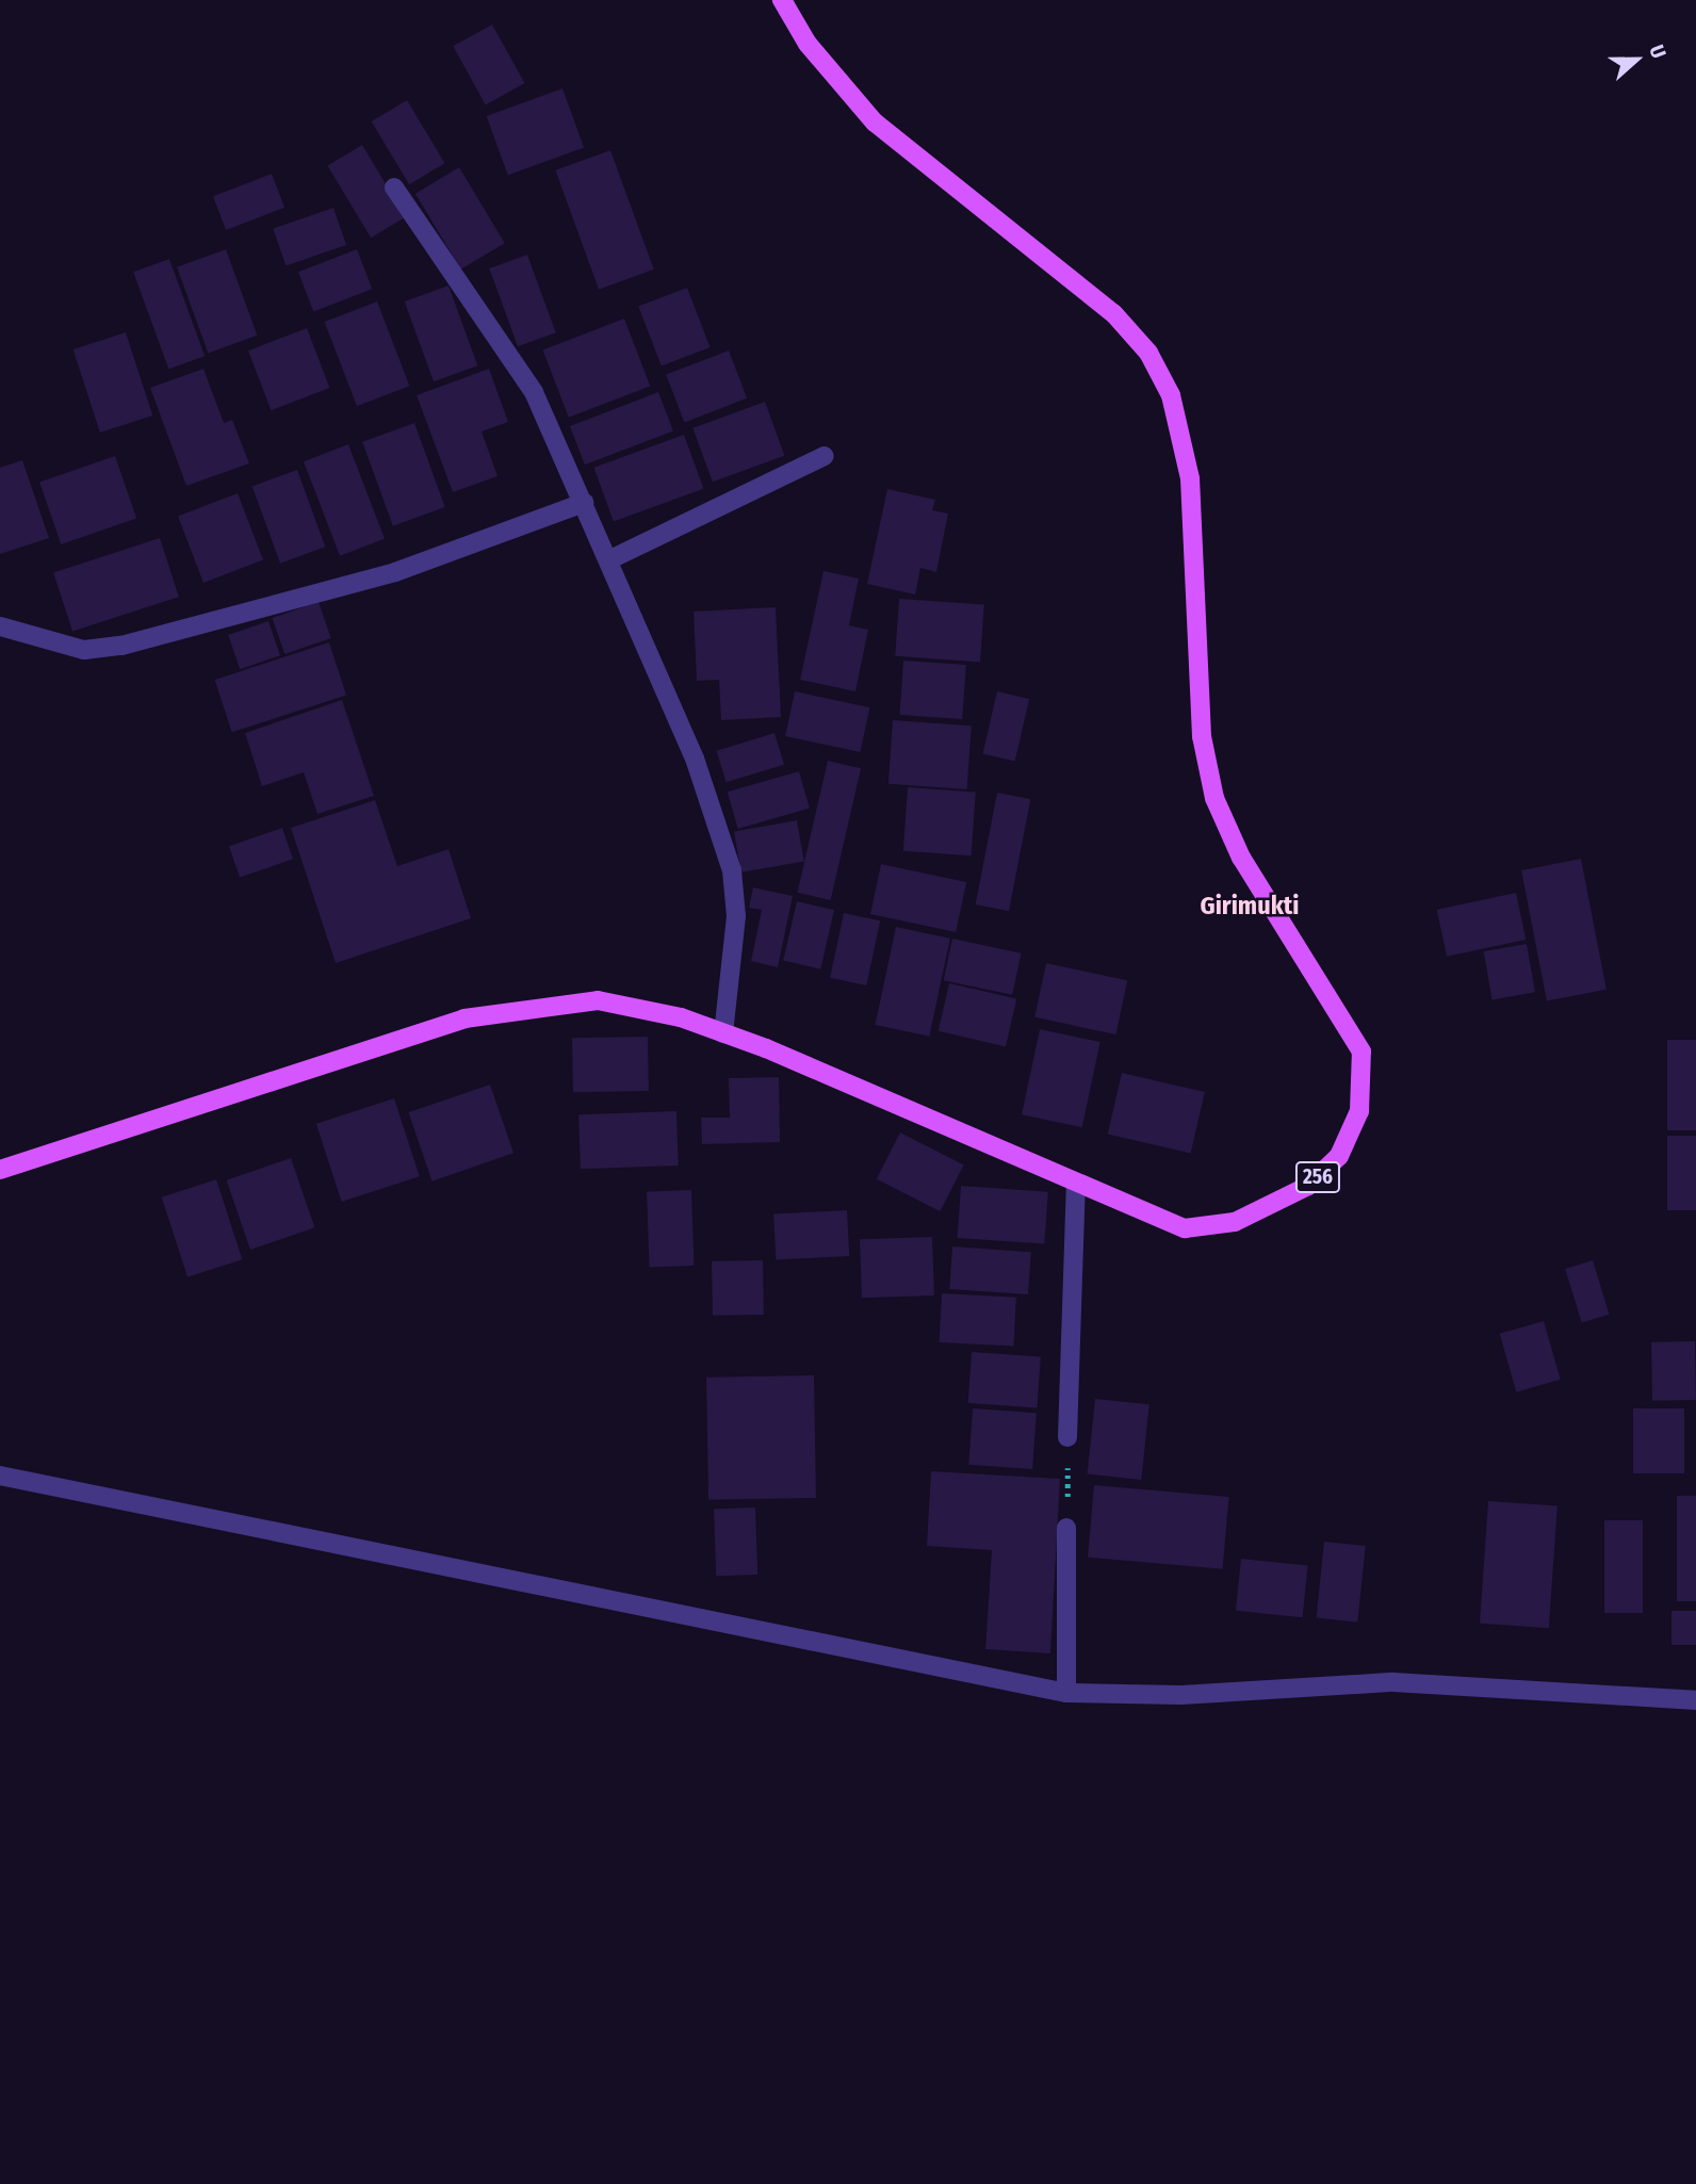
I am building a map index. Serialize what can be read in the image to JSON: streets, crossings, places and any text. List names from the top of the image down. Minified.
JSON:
{"streets":{"main road":["256"]},"districts":["Girimukti"],"north":"right"}
